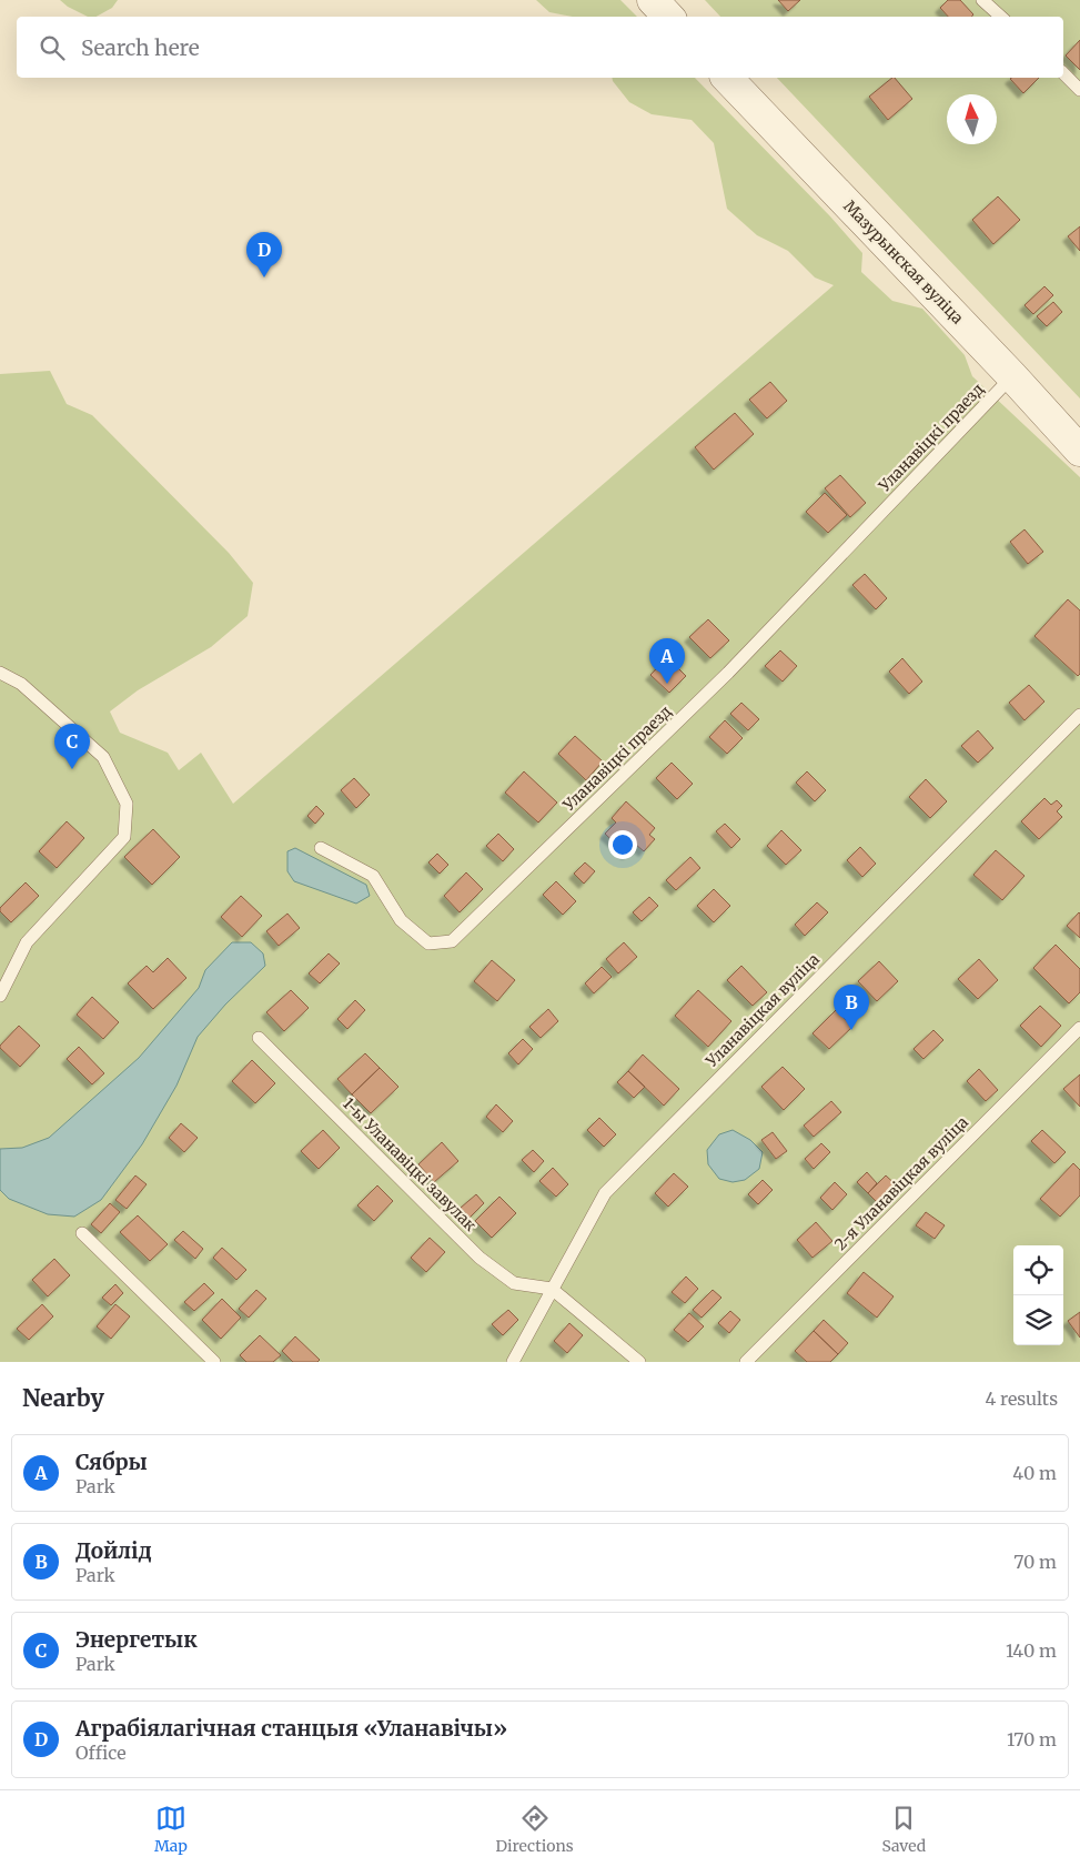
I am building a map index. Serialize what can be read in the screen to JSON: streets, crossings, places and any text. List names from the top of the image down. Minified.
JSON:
{"streets":{"street":["Мазурынская вуліца"],"lane":["Уланавіцкі праезд","Уланавіцкая вуліца","1-ы Уланавіцкі завулак","2-я Уланавіцкая вуліца"]},"crossings":[["Мазурынская вуліца","Уланавіцкі праезд"],["Уланавіцкая вуліца","1-ы Уланавіцкі завулак"]],"north":"top","page":{"search":"Search here","pins":["D","A","C","B"],"heading":["Nearby","4 results"],"list":[{"mark":"A","name":"Сябры","note":"Park","value":"40 m"},{"mark":"B","name":"Дойлід","note":"Park","value":"70 m"},{"mark":"C","name":"Энергетык","note":"Park","value":"140 m"},{"mark":"D","name":"Аграбіялагічная станцыя «Уланавічы»","note":"Office","value":"170 m"}],"nav":["Map","Directions","Saved"]}}
